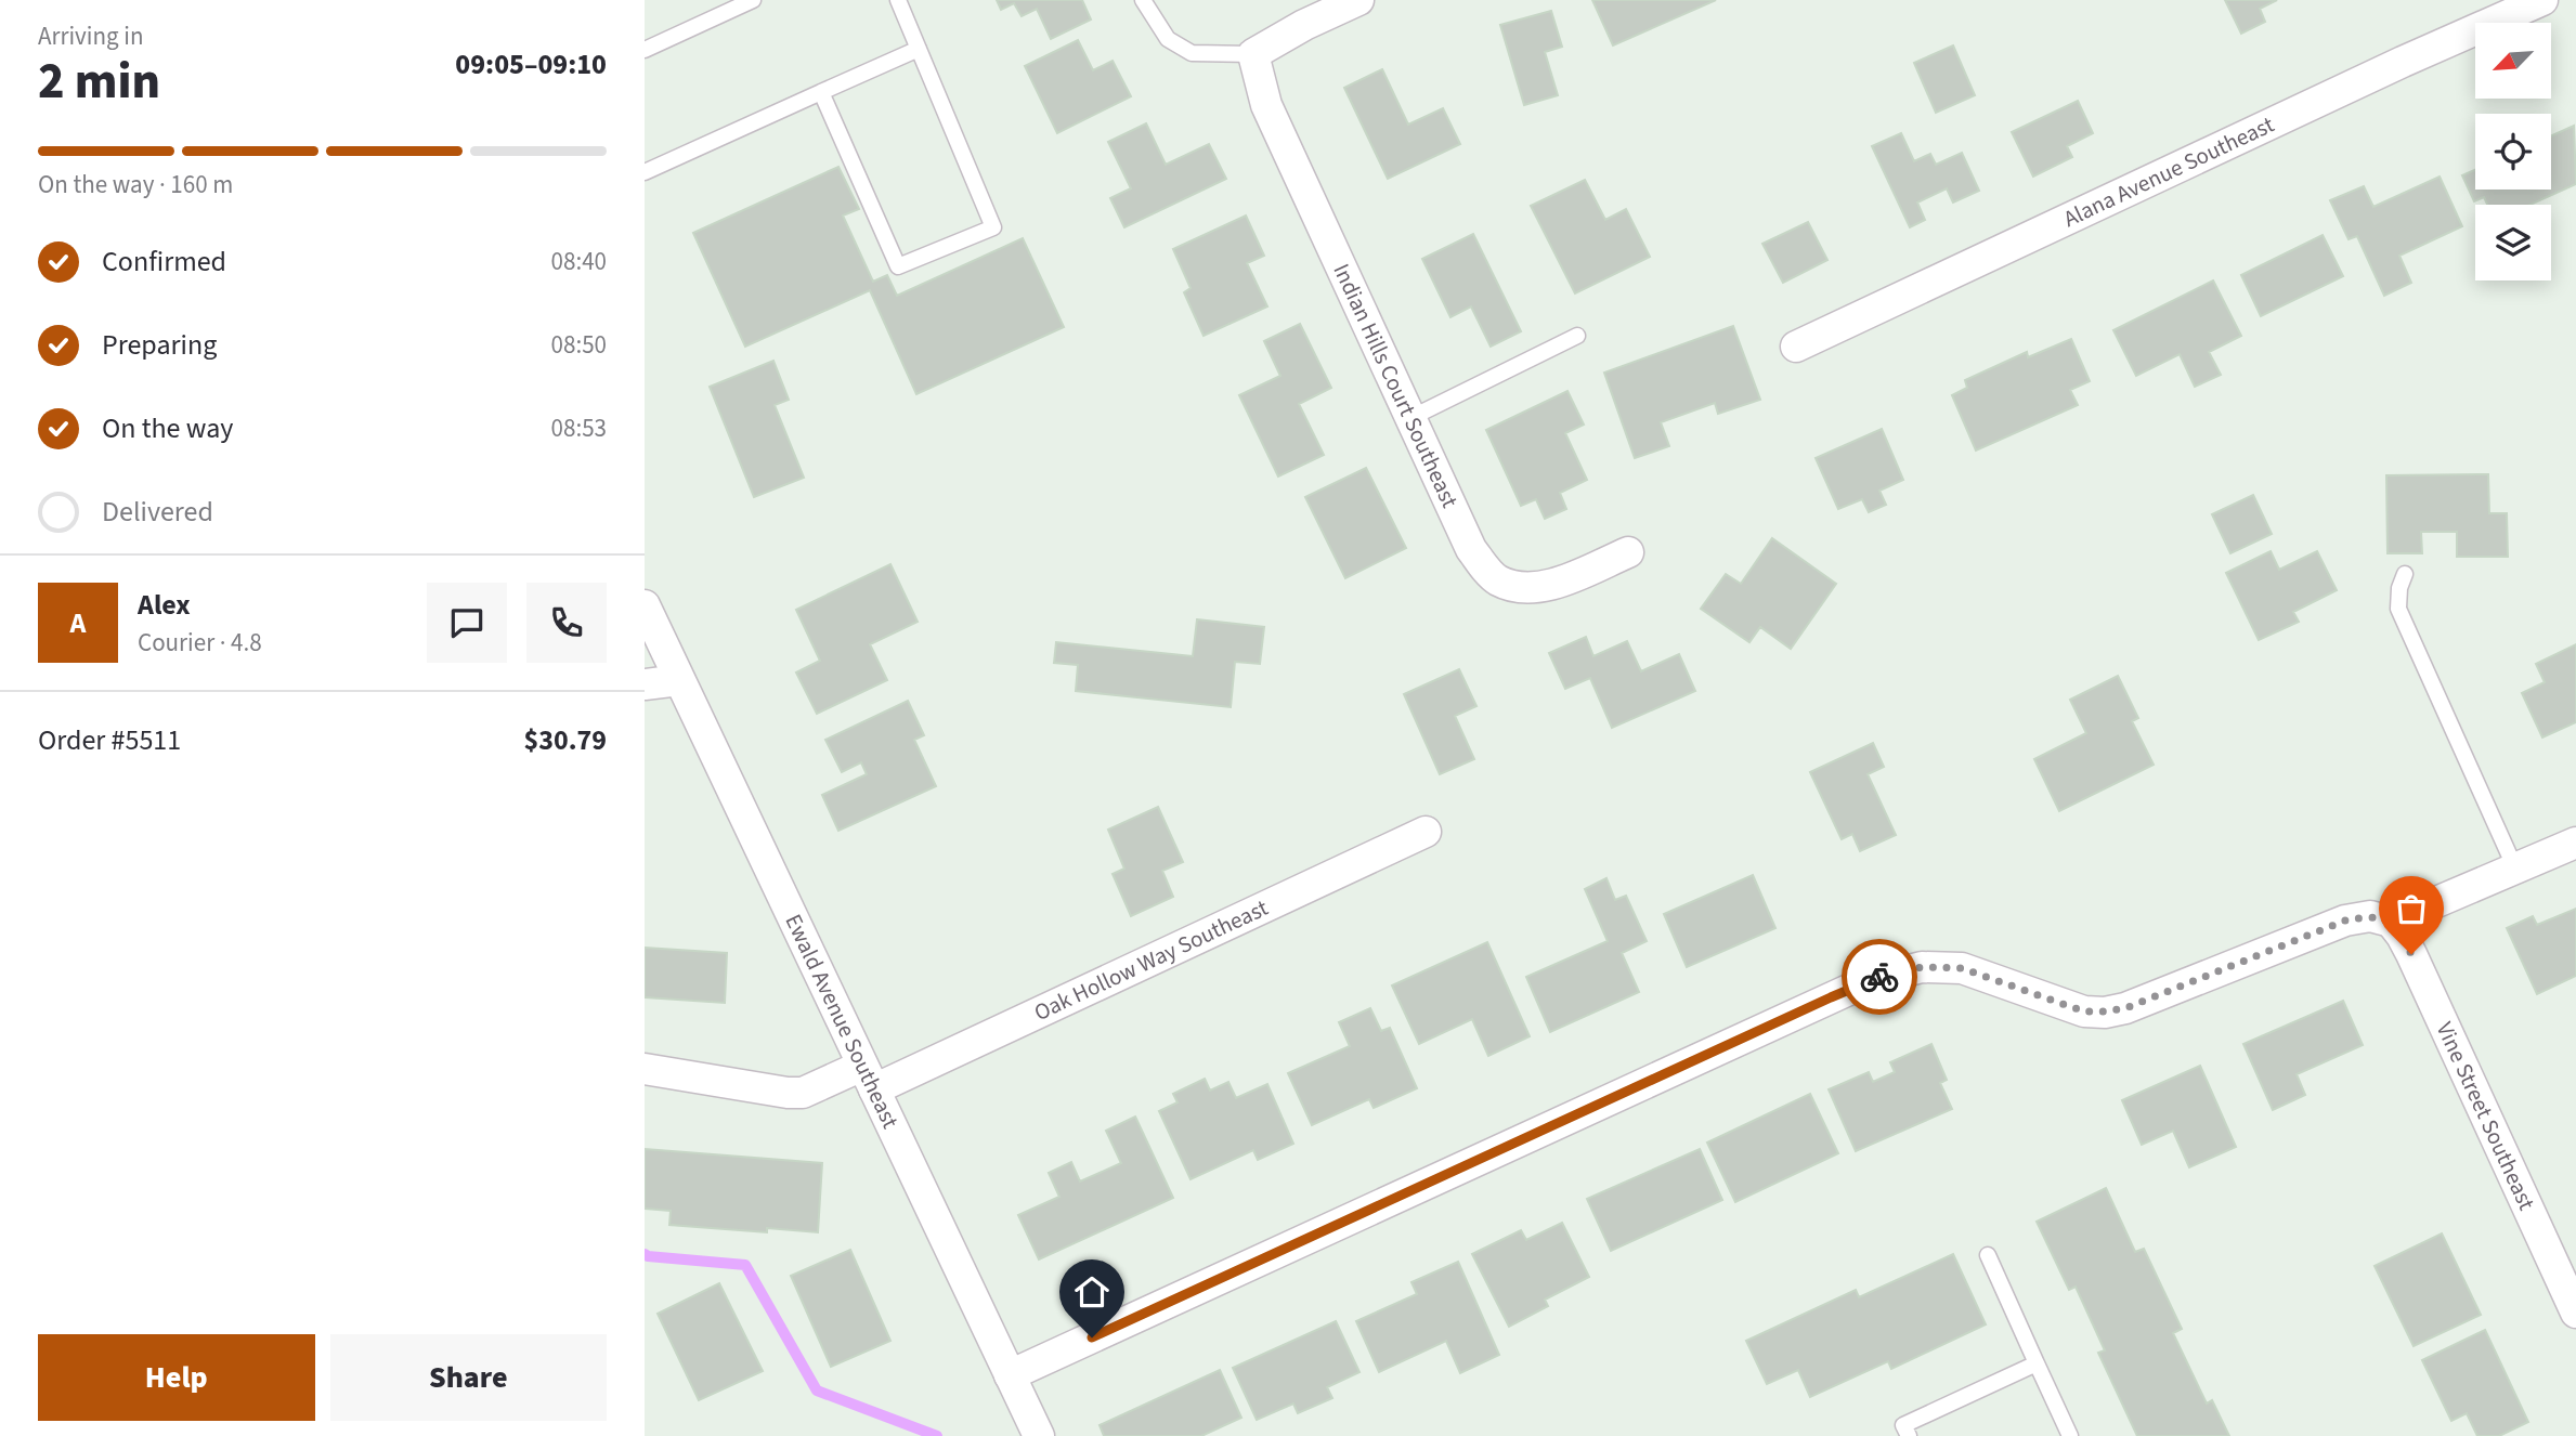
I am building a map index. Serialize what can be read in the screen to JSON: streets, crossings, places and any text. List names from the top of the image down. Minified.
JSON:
{"streets":{"street":["Alana Avenue Southeast","Indian Hills Court Southeast","Oak Hollow Way Southeast","Ewald Avenue Southeast","Vine Street Southeast"]},"crossings":[["Oak Hollow Way Southeast","Ewald Avenue Southeast"]],"north":"bottom left","page":{"heading":["2 min","Arriving in","09:05–09:10"],"panel":["Alex","Courier · 4.8","Order #5511","$30.79"],"bar":"On the way · 160 m","list":[["Confirmed","08:40"],["Preparing","08:50"],["On the way","08:53"],"Delivered"],"round":"A","buttons":["Help","Share"]}}
